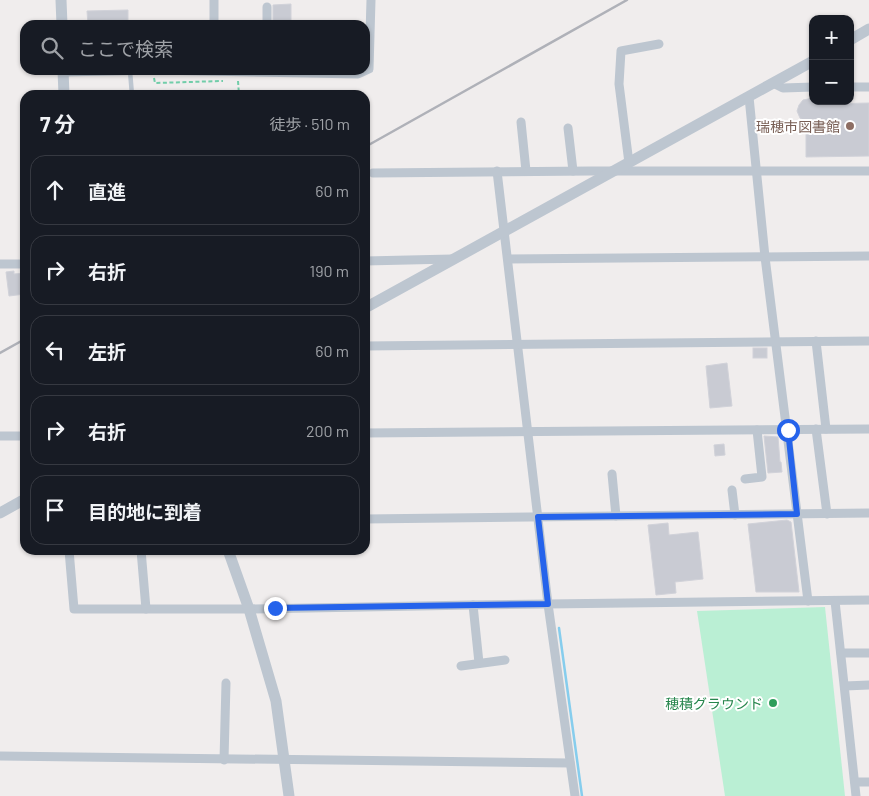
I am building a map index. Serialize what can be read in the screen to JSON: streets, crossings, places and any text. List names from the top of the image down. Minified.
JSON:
{"places":["瑞穂市図書館","穂積グラウンド"],"page":{"map_buttons":["+","−"],"search":"ここで検索","heading":["7 分","徒歩 · 510 m"],"list":[["直進","60 m"],["右折","190 m"],["左折","60 m"],["右折","200 m"],"目的地に到着"]}}
